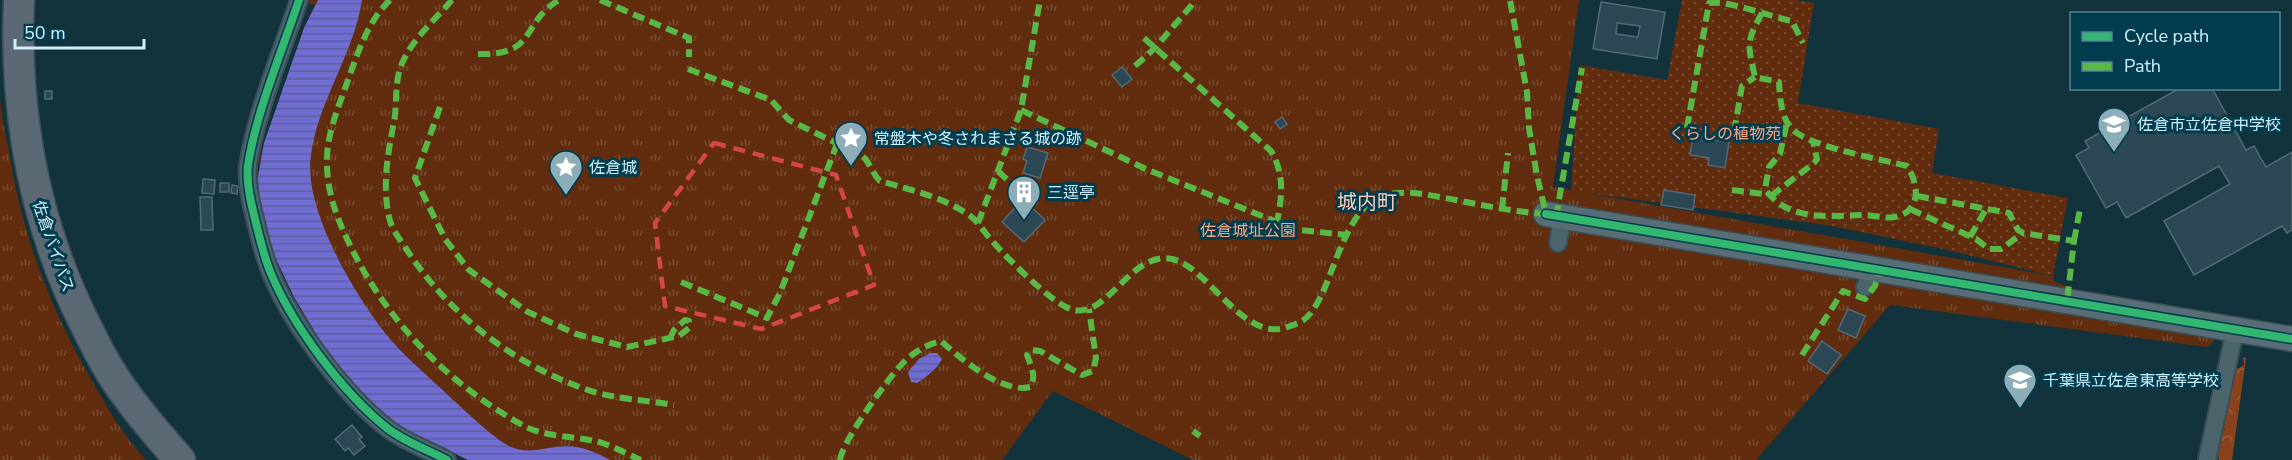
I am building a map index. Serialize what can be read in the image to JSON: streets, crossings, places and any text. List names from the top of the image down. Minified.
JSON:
{"streets":{"highway":["佐倉バイパス"]},"districts":["城内町"],"parks":["くらしの植物苑","佐倉城址公園"],"places":{"school or university":["佐倉市立佐倉中学校","千葉県立佐倉東高等学校"],"place":["常盤木や冬されまさる城の跡","佐倉城"],"building":["三逕亭"]},"legend":["Cycle path","Path"],"scale_bar":"50 m"}
